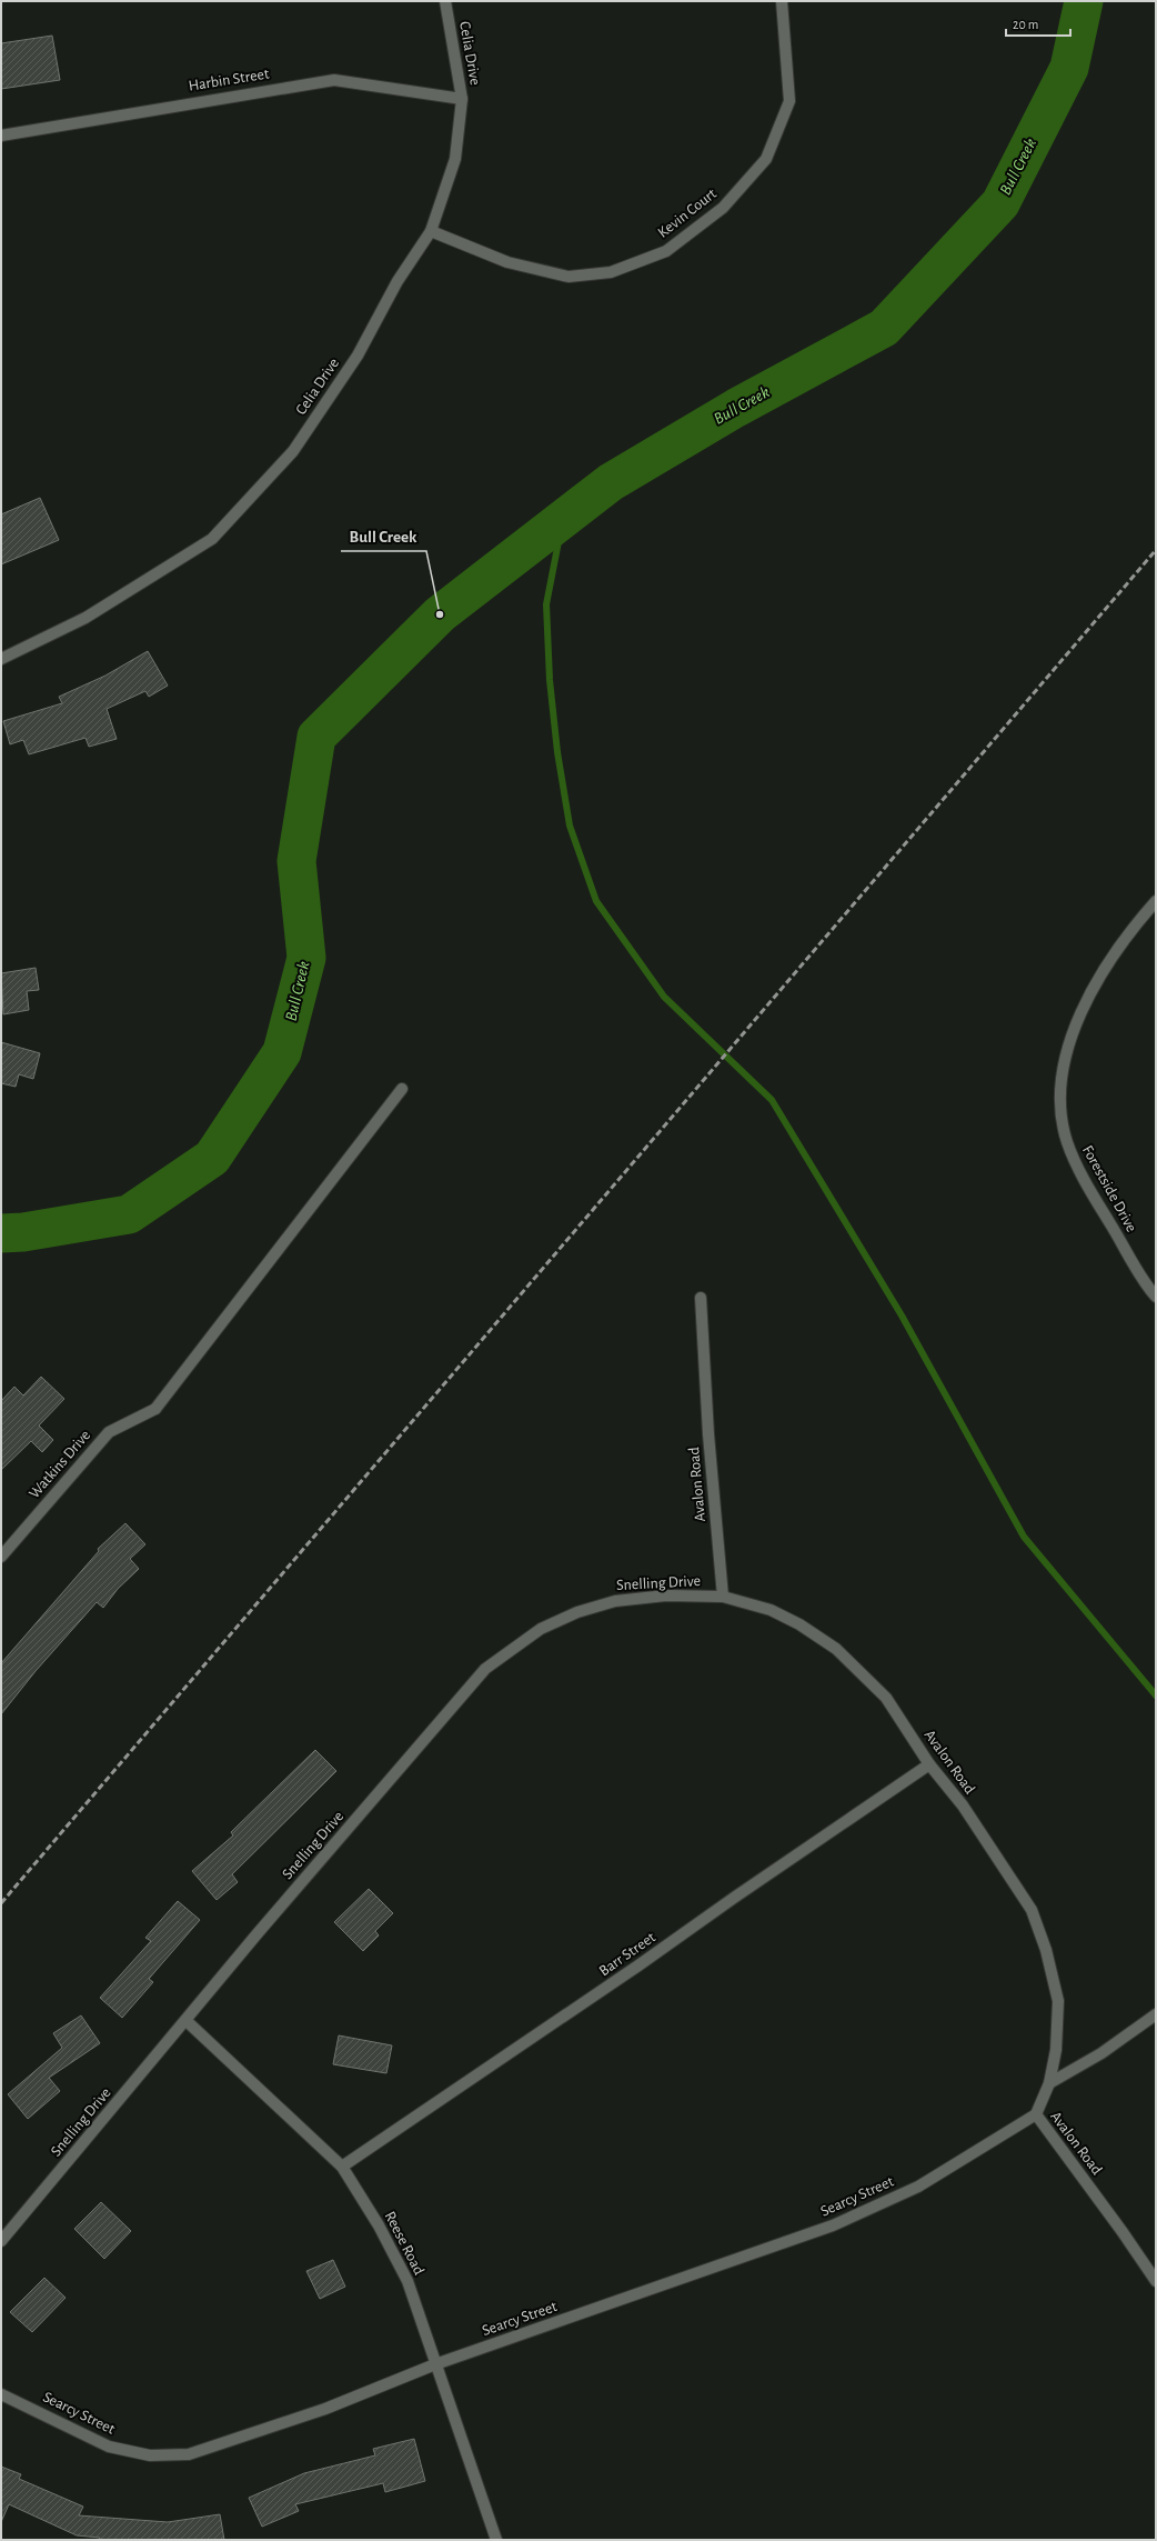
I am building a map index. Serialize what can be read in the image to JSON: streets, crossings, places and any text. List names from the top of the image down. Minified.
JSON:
{"streets":{"street":["Celia Drive","Harbin Street","Kevin Court","Forestside Drive","Watkins Drive","Avalon Road","Snelling Drive","Barr Street","Searcy Street","Reese Road"]},"crossings":[["Celia Drive","Harbin Street"],["Celia Drive","Kevin Court"],["Avalon Road","Snelling Drive"],["Avalon Road","Barr Street"],["Avalon Road","Searcy Street"],["Snelling Drive","Reese Road"],["Barr Street","Reese Road"],["Searcy Street","Reese Road"]],"water":["Bull Creek"],"places":["Bull Creek"],"scale_bar":"20 m"}
